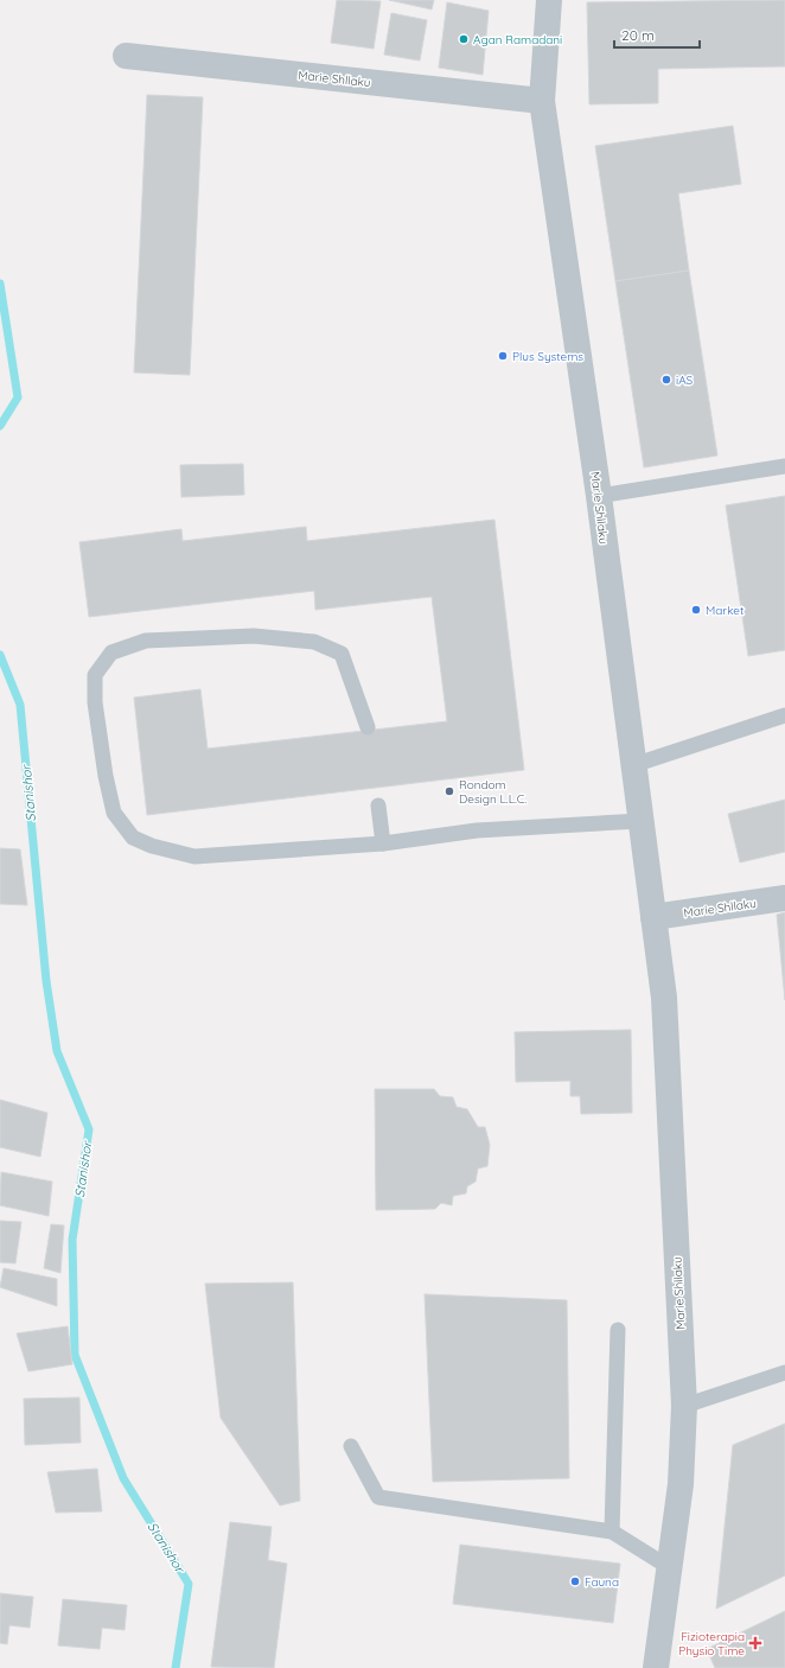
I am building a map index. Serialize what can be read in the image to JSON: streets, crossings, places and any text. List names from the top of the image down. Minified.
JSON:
{"streets":{"street":["Marie Shllaku"]},"water":["Stanishor"],"places":{"other":["Agan Ramadani","Plus Systems","iAS","Market","Rondom Design L.L.C.","Fauna"],"health":["Fizioterapia Physio Time"]},"scale_bar":"20 m"}
